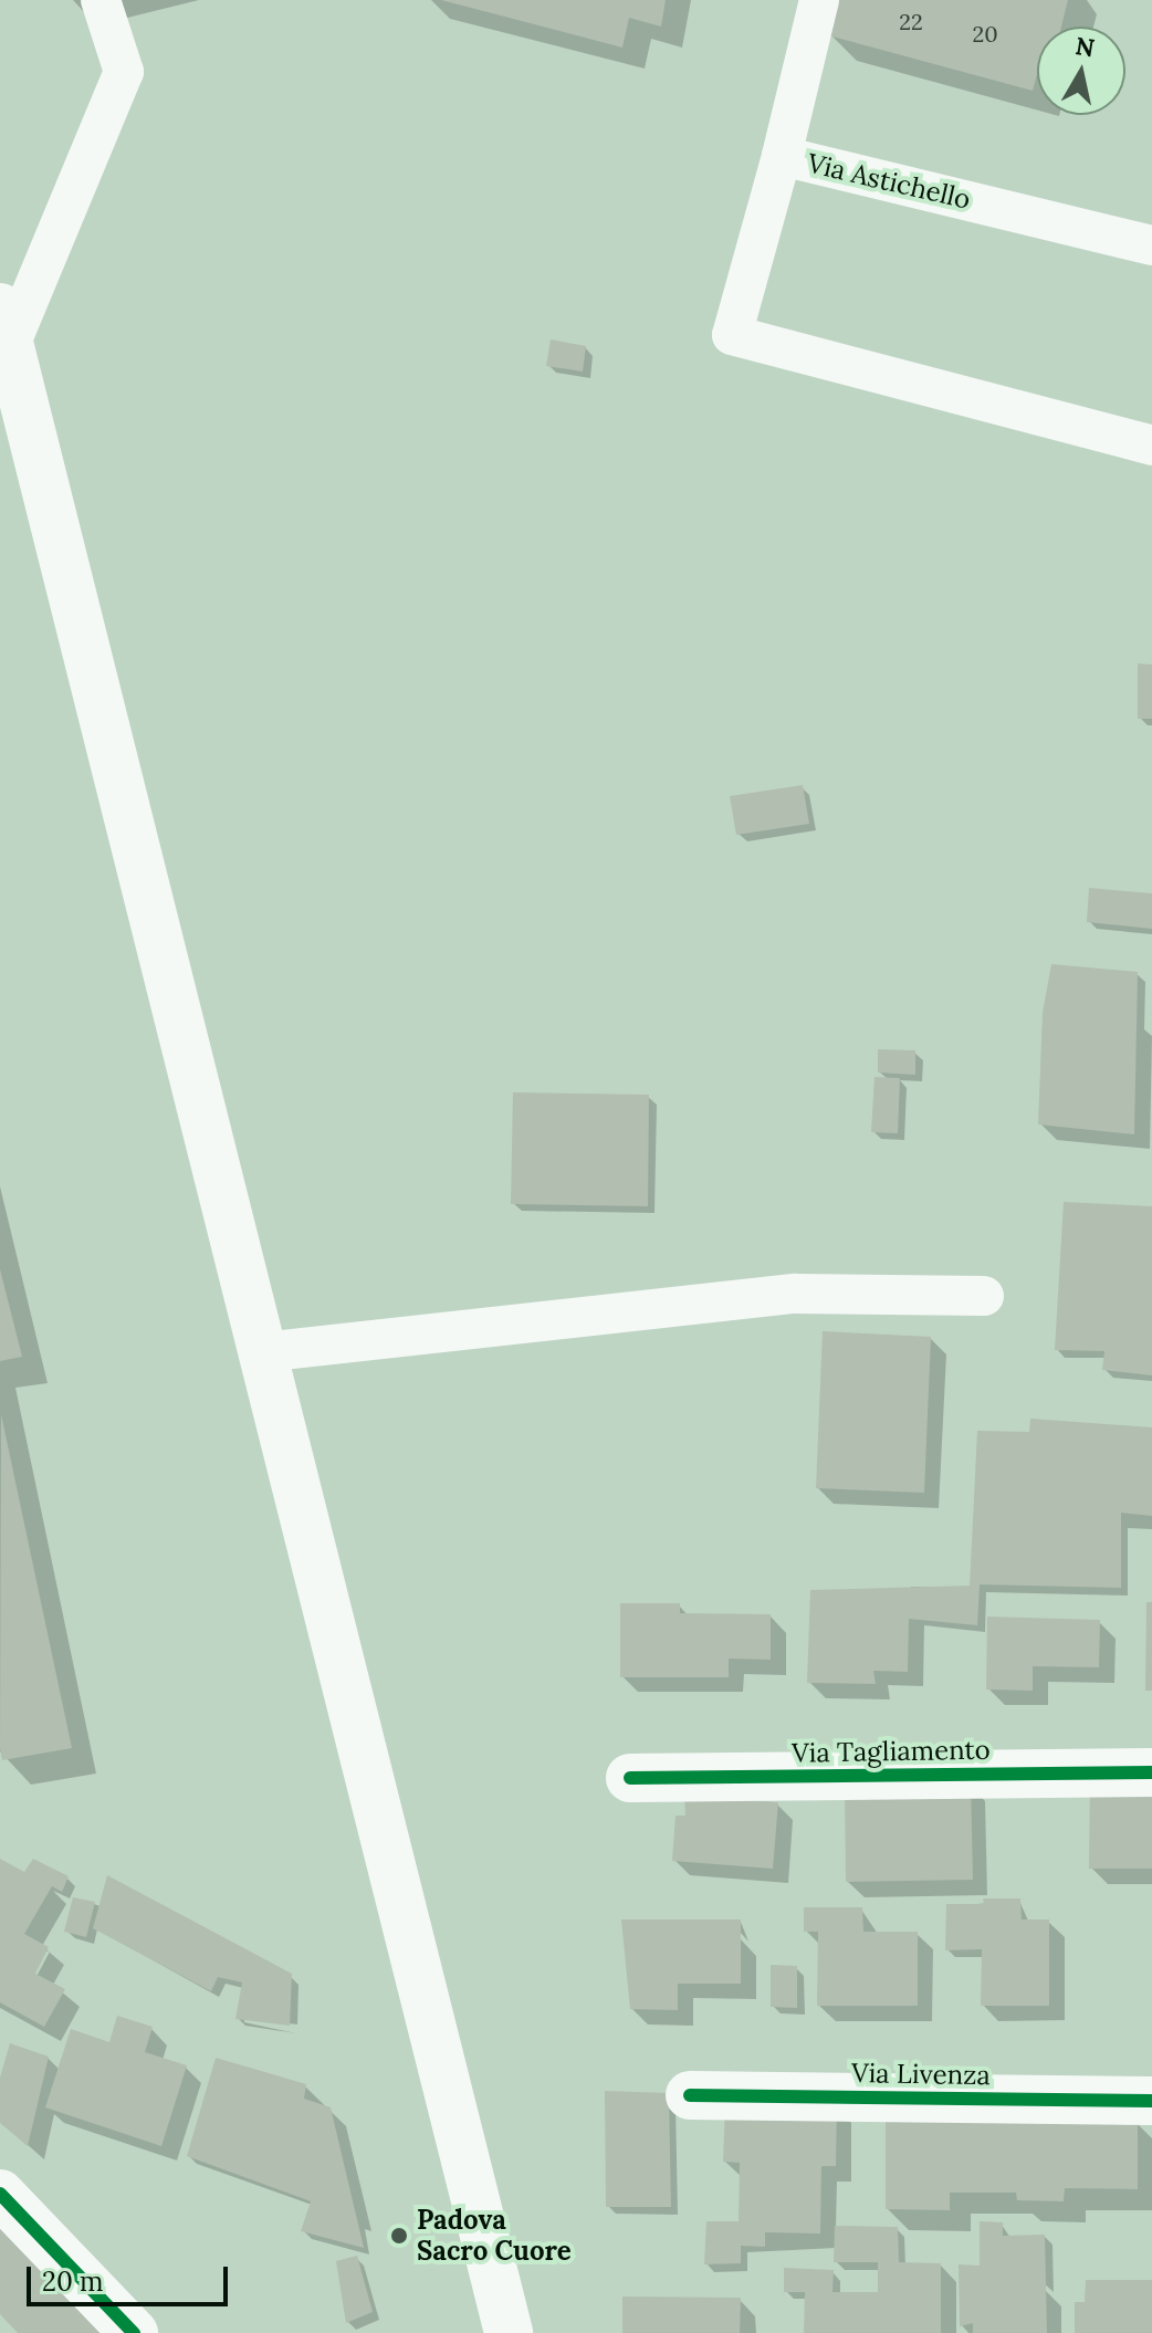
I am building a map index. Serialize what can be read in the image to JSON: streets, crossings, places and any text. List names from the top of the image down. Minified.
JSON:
{"streets":{"main road":["Via Tagliamento","Via Livenza"],"lane":["Via Astichello"]},"places":["Padova Sacro Cuore"],"house_numbers":["22","20"],"scale_bar":"20 m","north":"top"}
